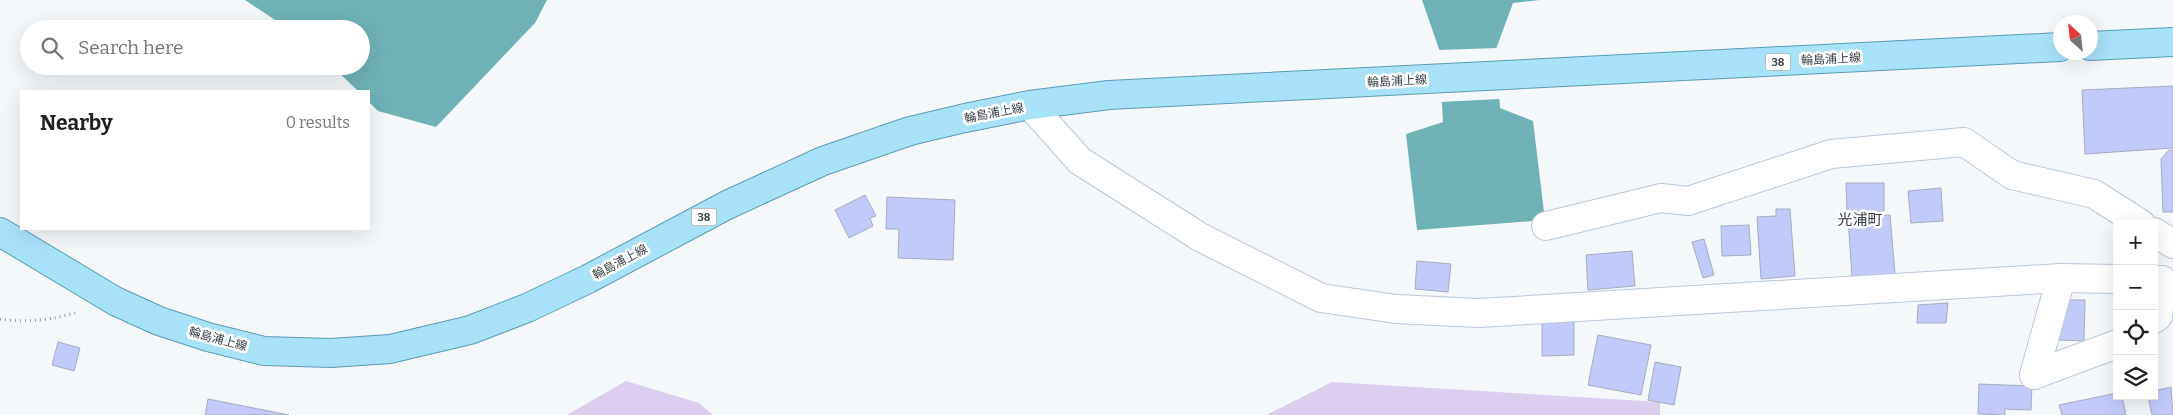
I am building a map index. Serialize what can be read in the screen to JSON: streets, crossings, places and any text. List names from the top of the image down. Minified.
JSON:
{"streets":{"main road":["輪島浦上線","38"]},"districts":["光浦町"],"north":"top left","page":{"search":"Search here","heading":["Nearby","0 results"],"map_buttons":["+","−"]}}
